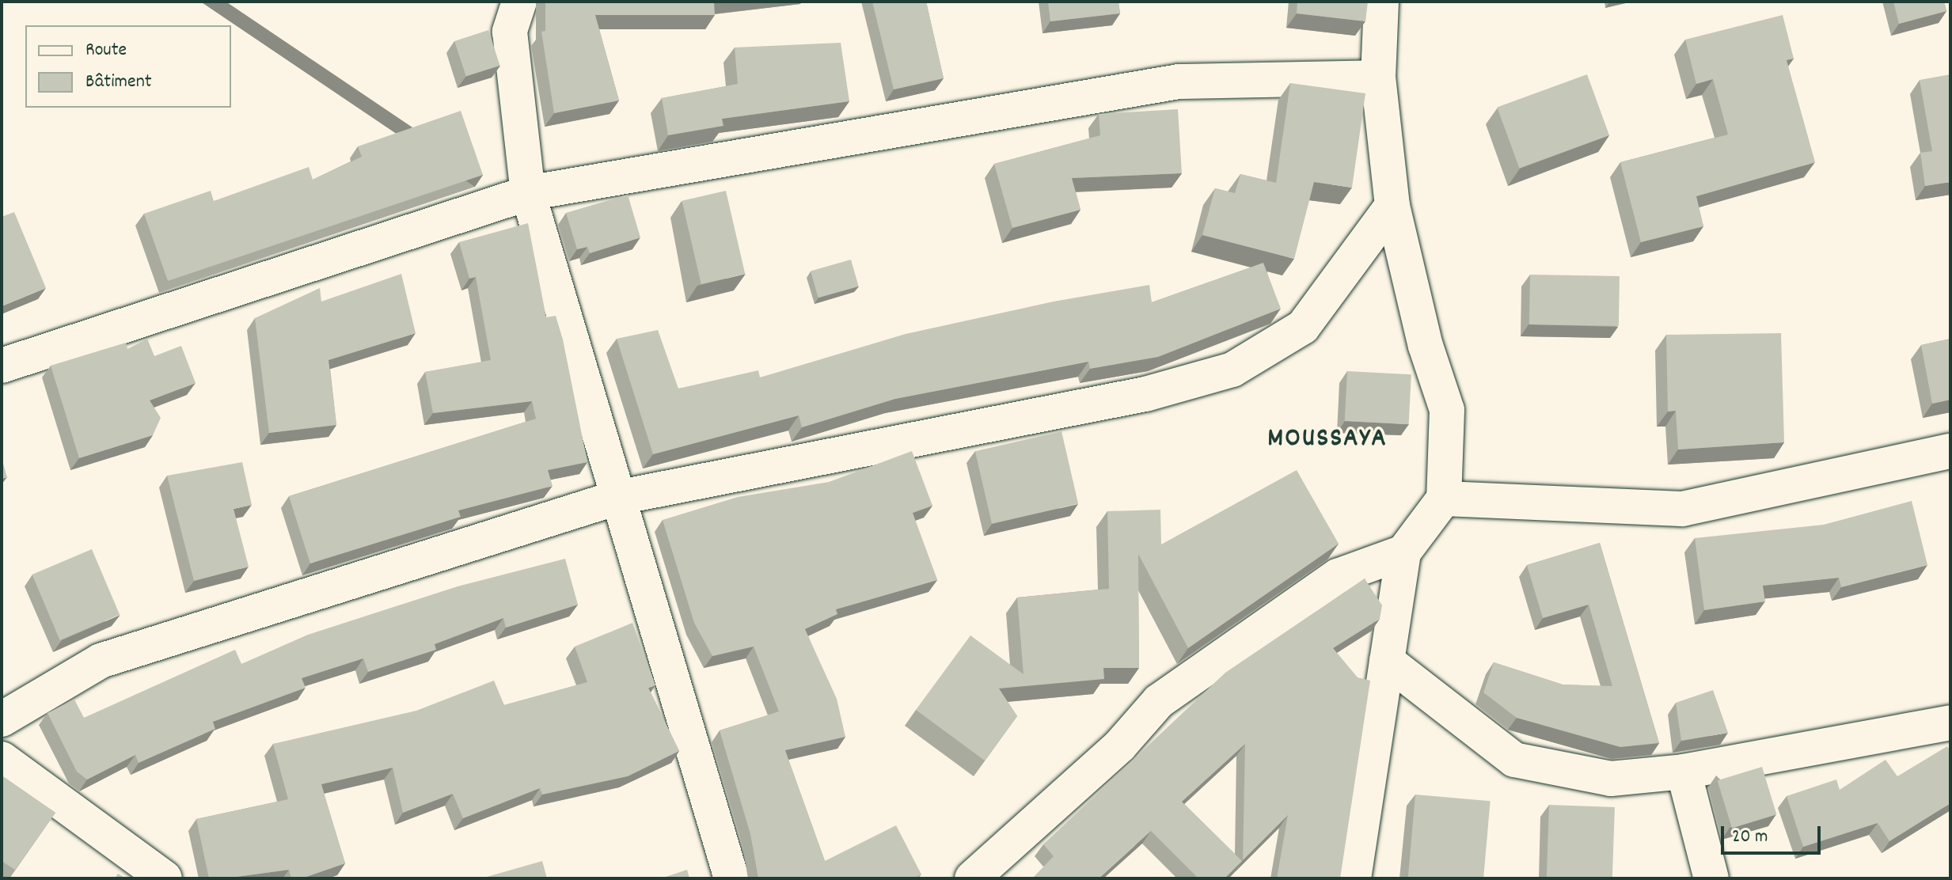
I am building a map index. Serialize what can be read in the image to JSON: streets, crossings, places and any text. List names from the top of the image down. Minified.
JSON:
{"districts":["MOUSSAYA"],"legend":["Route","Bâtiment"],"scale_bar":"20 m"}
